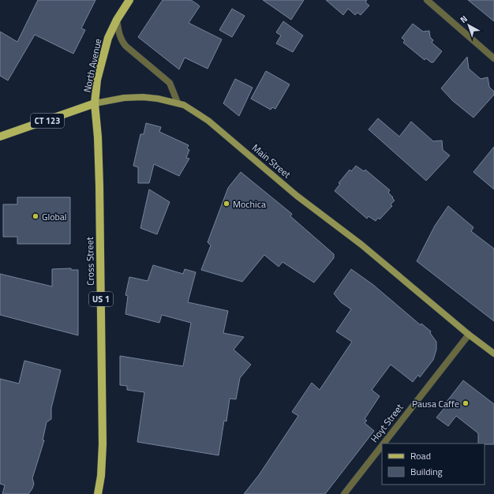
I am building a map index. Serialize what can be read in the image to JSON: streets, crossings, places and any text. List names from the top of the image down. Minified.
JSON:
{"streets":{"main road":["North Avenue","CT 123","Main Street","Cross Street","US 1"],"street":["Hoyt Street"]},"crossings":[["North Avenue","Main Street"],["North Avenue","Cross Street"],["Main Street","Cross Street"],["Main Street","Hoyt Street"]],"places":["Mochica","Global","Pausa Caffe"],"legend":["Road","Building"],"north":"top left"}
